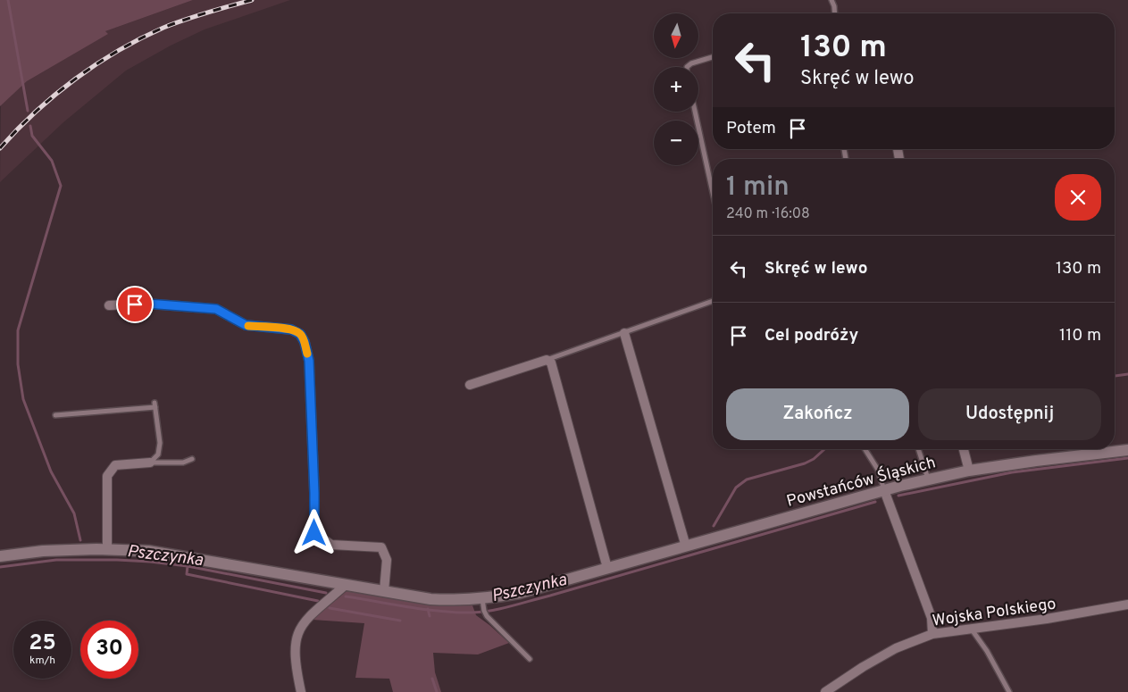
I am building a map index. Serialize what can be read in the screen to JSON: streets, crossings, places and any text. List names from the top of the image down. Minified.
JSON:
{"streets":{"street":["Powstańców Śląskich","Wojska Polskiego"]},"water":["Pszczynka"],"north":"bottom","page":{"map_buttons":["+","−"],"turn":["130 m","Skręć w lewo"],"then":"Potem","heading":["1 min","240 m · 16:08"],"list":[{"name":"Skręć w lewo","value":"130 m"},{"name":"Cel podróży","value":"110 m"}],"buttons":["Zakończ","Udostępnij"],"speed":"25 km/h","limit":"30"}}
